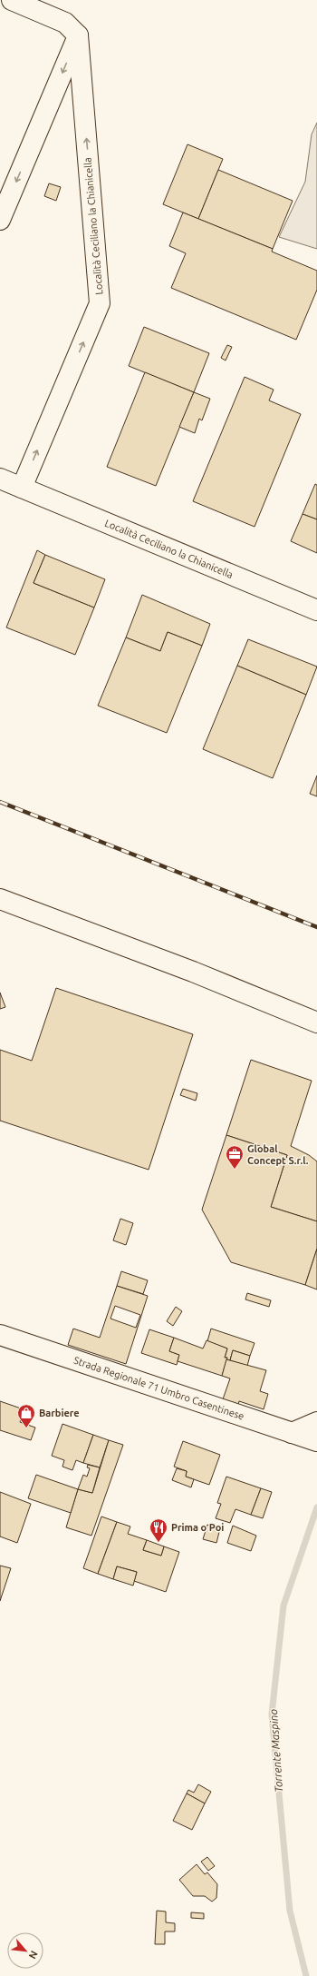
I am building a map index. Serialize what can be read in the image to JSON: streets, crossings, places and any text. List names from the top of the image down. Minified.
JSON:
{"streets":{"street":["Località Ceciliano la Chianicella","Strada Regionale 71 Umbro Casentinese"]},"water":["Torrente Maspino"],"places":{"office":["Global Concept S.r.l."],"shop":["Barbiere"],"restaurant":["Prima o Poi"]},"north":"bottom right"}
